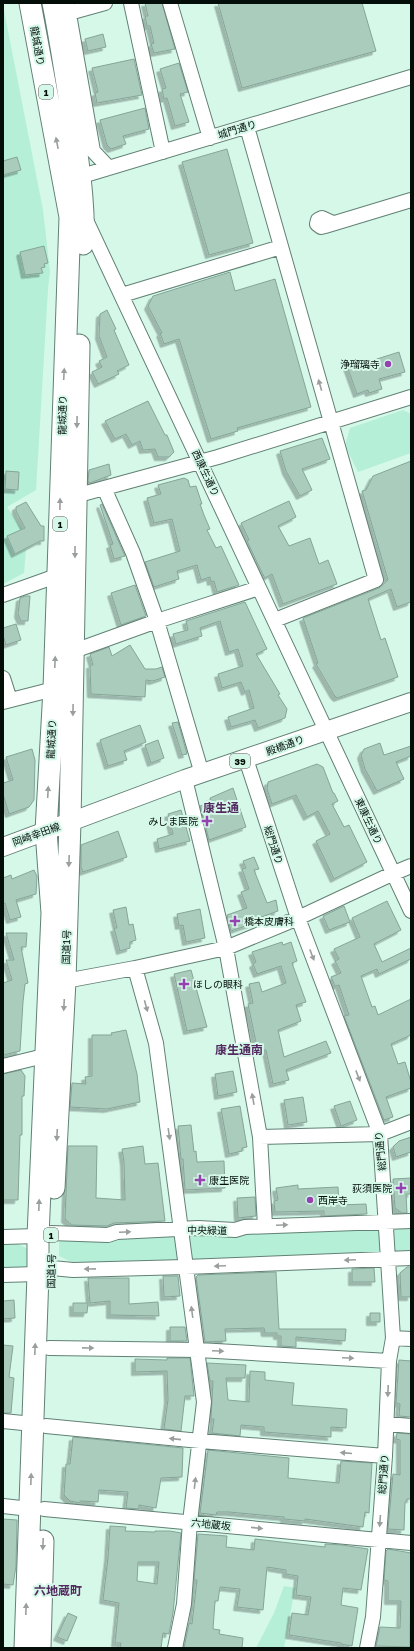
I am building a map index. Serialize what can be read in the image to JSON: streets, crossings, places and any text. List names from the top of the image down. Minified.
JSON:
{"streets":{"highway":["龍城通り","1","国道1号"],"main road":["殿橋通り","39","岡崎幸田線"],"street":["城門通り","西康生通り","東康生通り","総門通り","中央緑道","六地蔵坂"]},"crossings":[["龍城通り","城門通り"],["龍城通り","西康生通り"],["龍城通り","殿橋通り"],["龍城通り","岡崎幸田線"],["龍城通り","国道1号"],["西康生通り","殿橋通り"],["西康生通り","東康生通り"],["殿橋通り","東康生通り"],["殿橋通り","岡崎幸田線"],["殿橋通り","総門通り"],["殿橋通り","国道1号"],["岡崎幸田線","国道1号"],["総門通り","中央緑道"],["総門通り","六地蔵坂"],["国道1号","中央緑道"],["国道1号","六地蔵坂"]],"districts":["康生通","康生通南","六地蔵町"],"places":{"other":["浄瑠璃寺","西岸寺"],"health":["みしま医院","橋本皮膚科","ほしの眼科","康生医院","荻須医院"]}}
